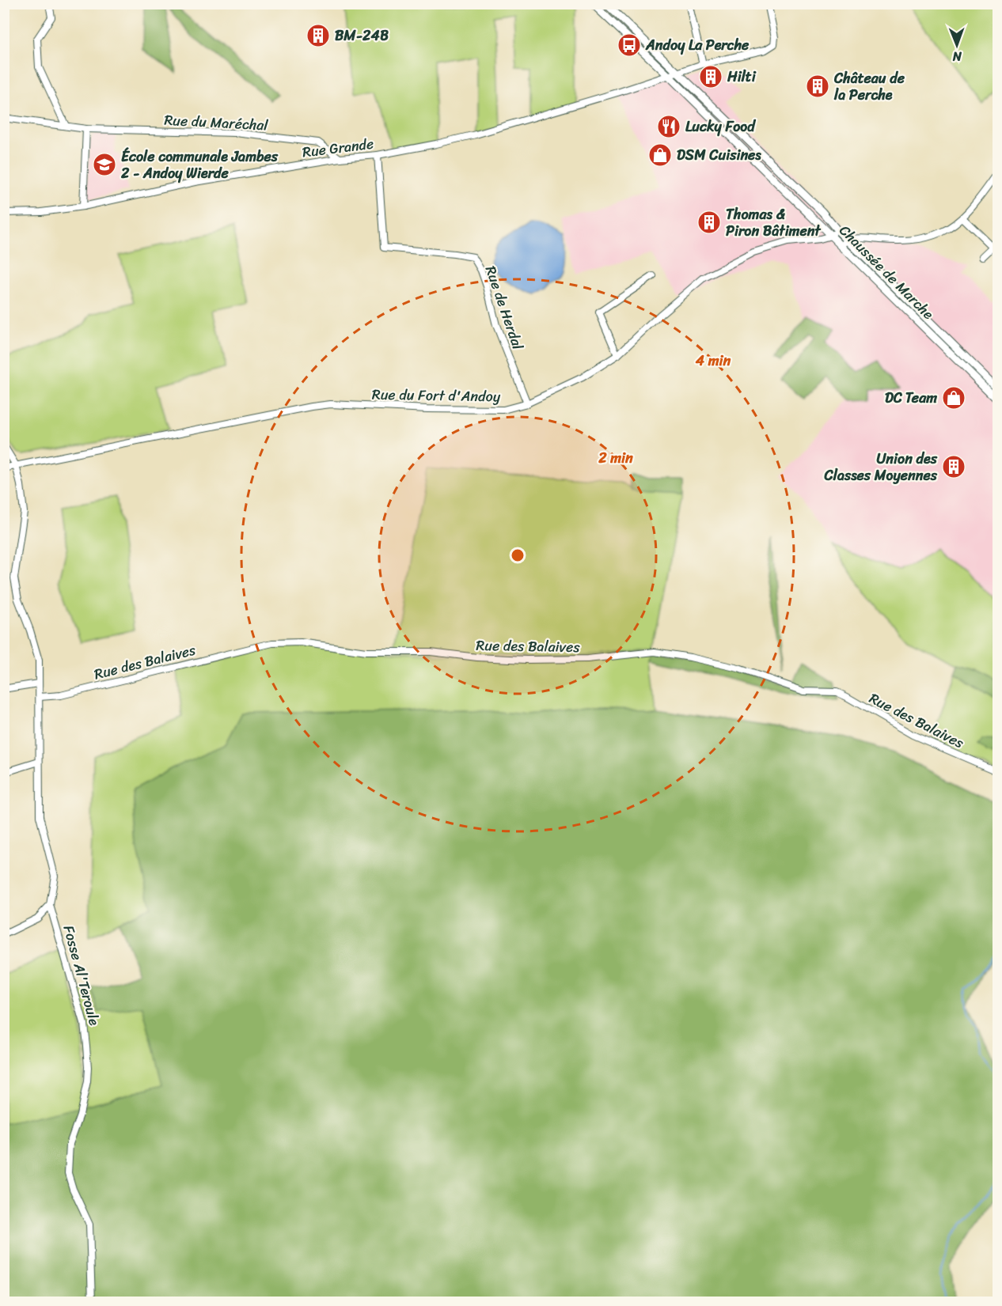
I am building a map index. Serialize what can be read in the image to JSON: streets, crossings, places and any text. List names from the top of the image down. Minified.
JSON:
{"streets":{"main road":["Chaussée de Marche"],"street":["Rue du Maréchal","Rue Grande","Rue de Herdal","Rue du Fort d'Andoy","Rue des Balaives","Fosse Al'Teroule"]},"crossings":[["Rue du Maréchal","Rue Grande"],["Rue Grande","Chaussée de Marche"],["Rue Grande","Rue de Herdal"],["Chaussée de Marche","Rue du Fort d'Andoy"],["Rue de Herdal","Rue du Fort d'Andoy"]],"places":{"building":["BM-24B","Hilti","Château de la Perche","Thomas & Piron Bâtiment","Union des Classes Moyennes"],"bus stop":["Andoy La Perche"],"restaurant":["Lucky Food"],"shop":["DSM Cuisines","DC Team"],"school or university":["École communale Jambes 2 - Andoy Wierde"]},"north":"bottom","rings":["4 min","2 min"]}
